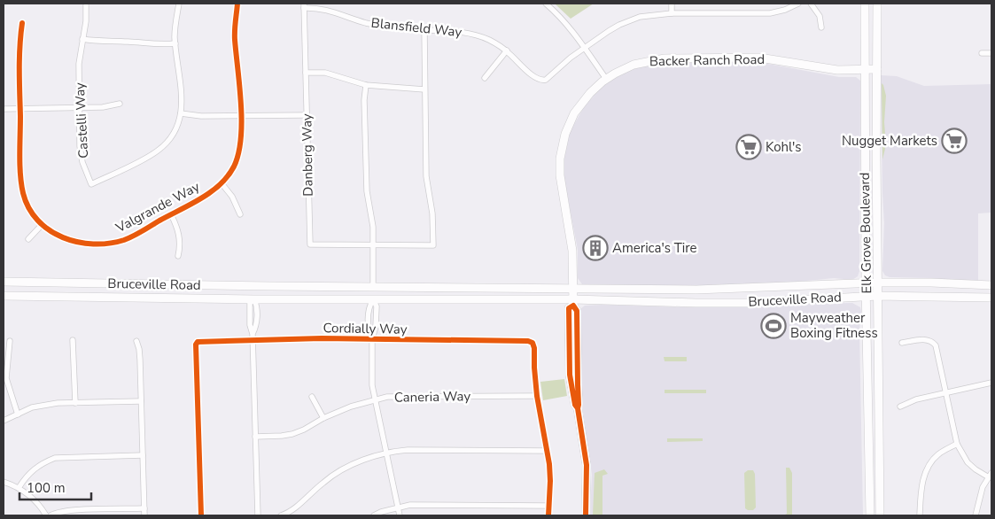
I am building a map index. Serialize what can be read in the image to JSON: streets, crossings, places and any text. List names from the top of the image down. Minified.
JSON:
{"streets":{"main road":["Backer Ranch Road","Elk Grove Boulevard","Bruceville Road"],"street":["Blansfield Way","Castelli Way","Danberg Way","Valgrande Way","Cordially Way","Caneria Way"]},"crossings":[["Blansfield Way","Danberg Way"],["Backer Ranch Road","Elk Grove Boulevard"],["Backer Ranch Road","Bruceville Road"],["Elk Grove Boulevard","Bruceville Road"],["Cordially Way","Caneria Way"]],"places":{"supermarket":["Nugget Markets","Kohl's"],"building":["America's Tire"],"sports":["Mayweather Boxing Fitness"]},"scale_bar":"100 m"}
